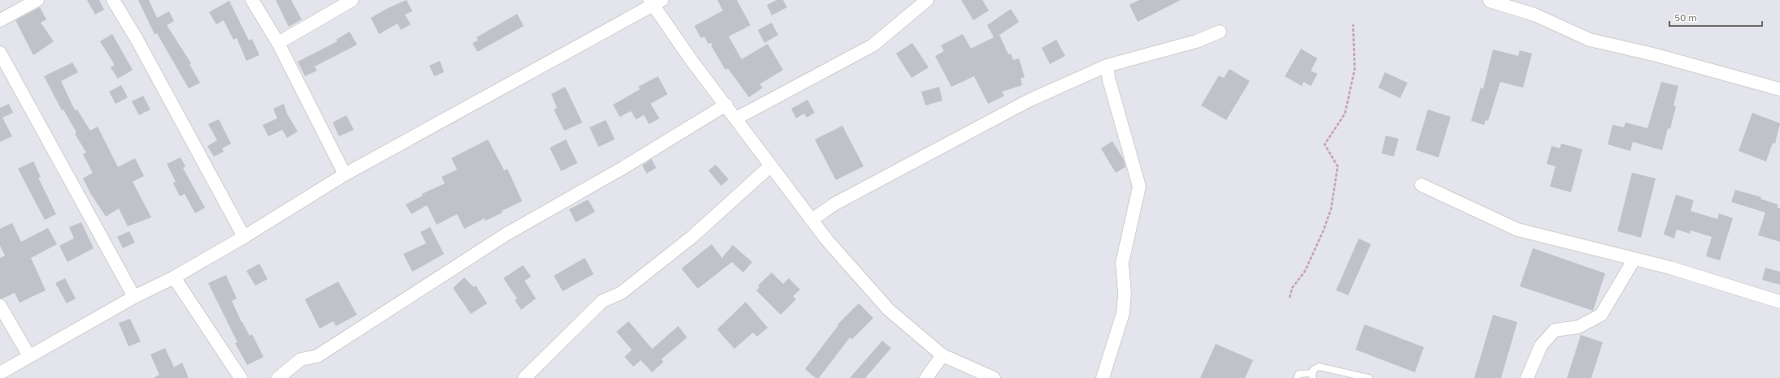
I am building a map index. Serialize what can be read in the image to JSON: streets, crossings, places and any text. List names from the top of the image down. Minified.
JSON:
{"scale_bar":"50 m"}
